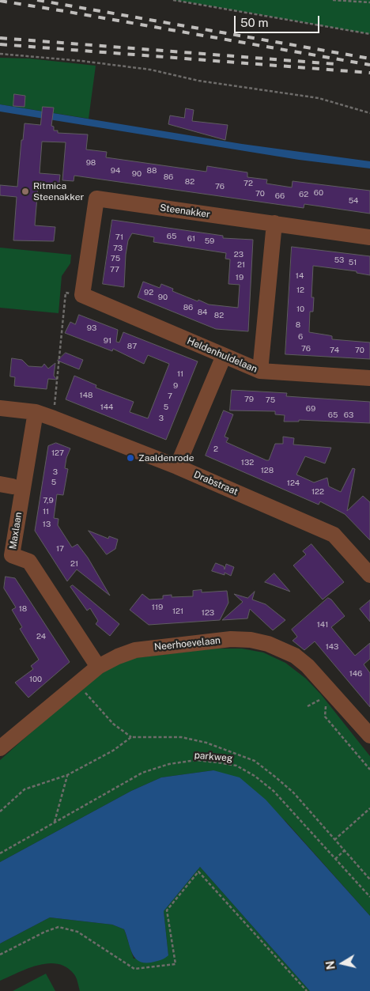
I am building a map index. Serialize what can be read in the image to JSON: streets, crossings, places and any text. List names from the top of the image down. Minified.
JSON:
{"streets":{"street":["Steenakker","Heldenhuldelaan","Drabstraat","Maxlaan","Neerhoevelaan"],"path":["parkweg"]},"crossings":[["Steenakker","Heldenhuldelaan"],["Drabstraat","Maxlaan"],["Maxlaan","Neerhoevelaan"]],"places":["Ritmica Steenakker","Zaaldenrode"],"house_numbers":["98","94","88","90","86","82","72","76","60","70","62","66","54","65","71","61","59","73","23","75","53","51","21","77","14","19","12","92","90","86","10","84","82","8","93","6","91","87","76","74","70","11","9","148","7","79","75","144","5","69","65","63","3","2","127","132","128","3","5","124","122","7,9","11","13","17","21","119","18","121","123","141","24","143","146","100"],"scale_bar":"50 m","north":"left"}
